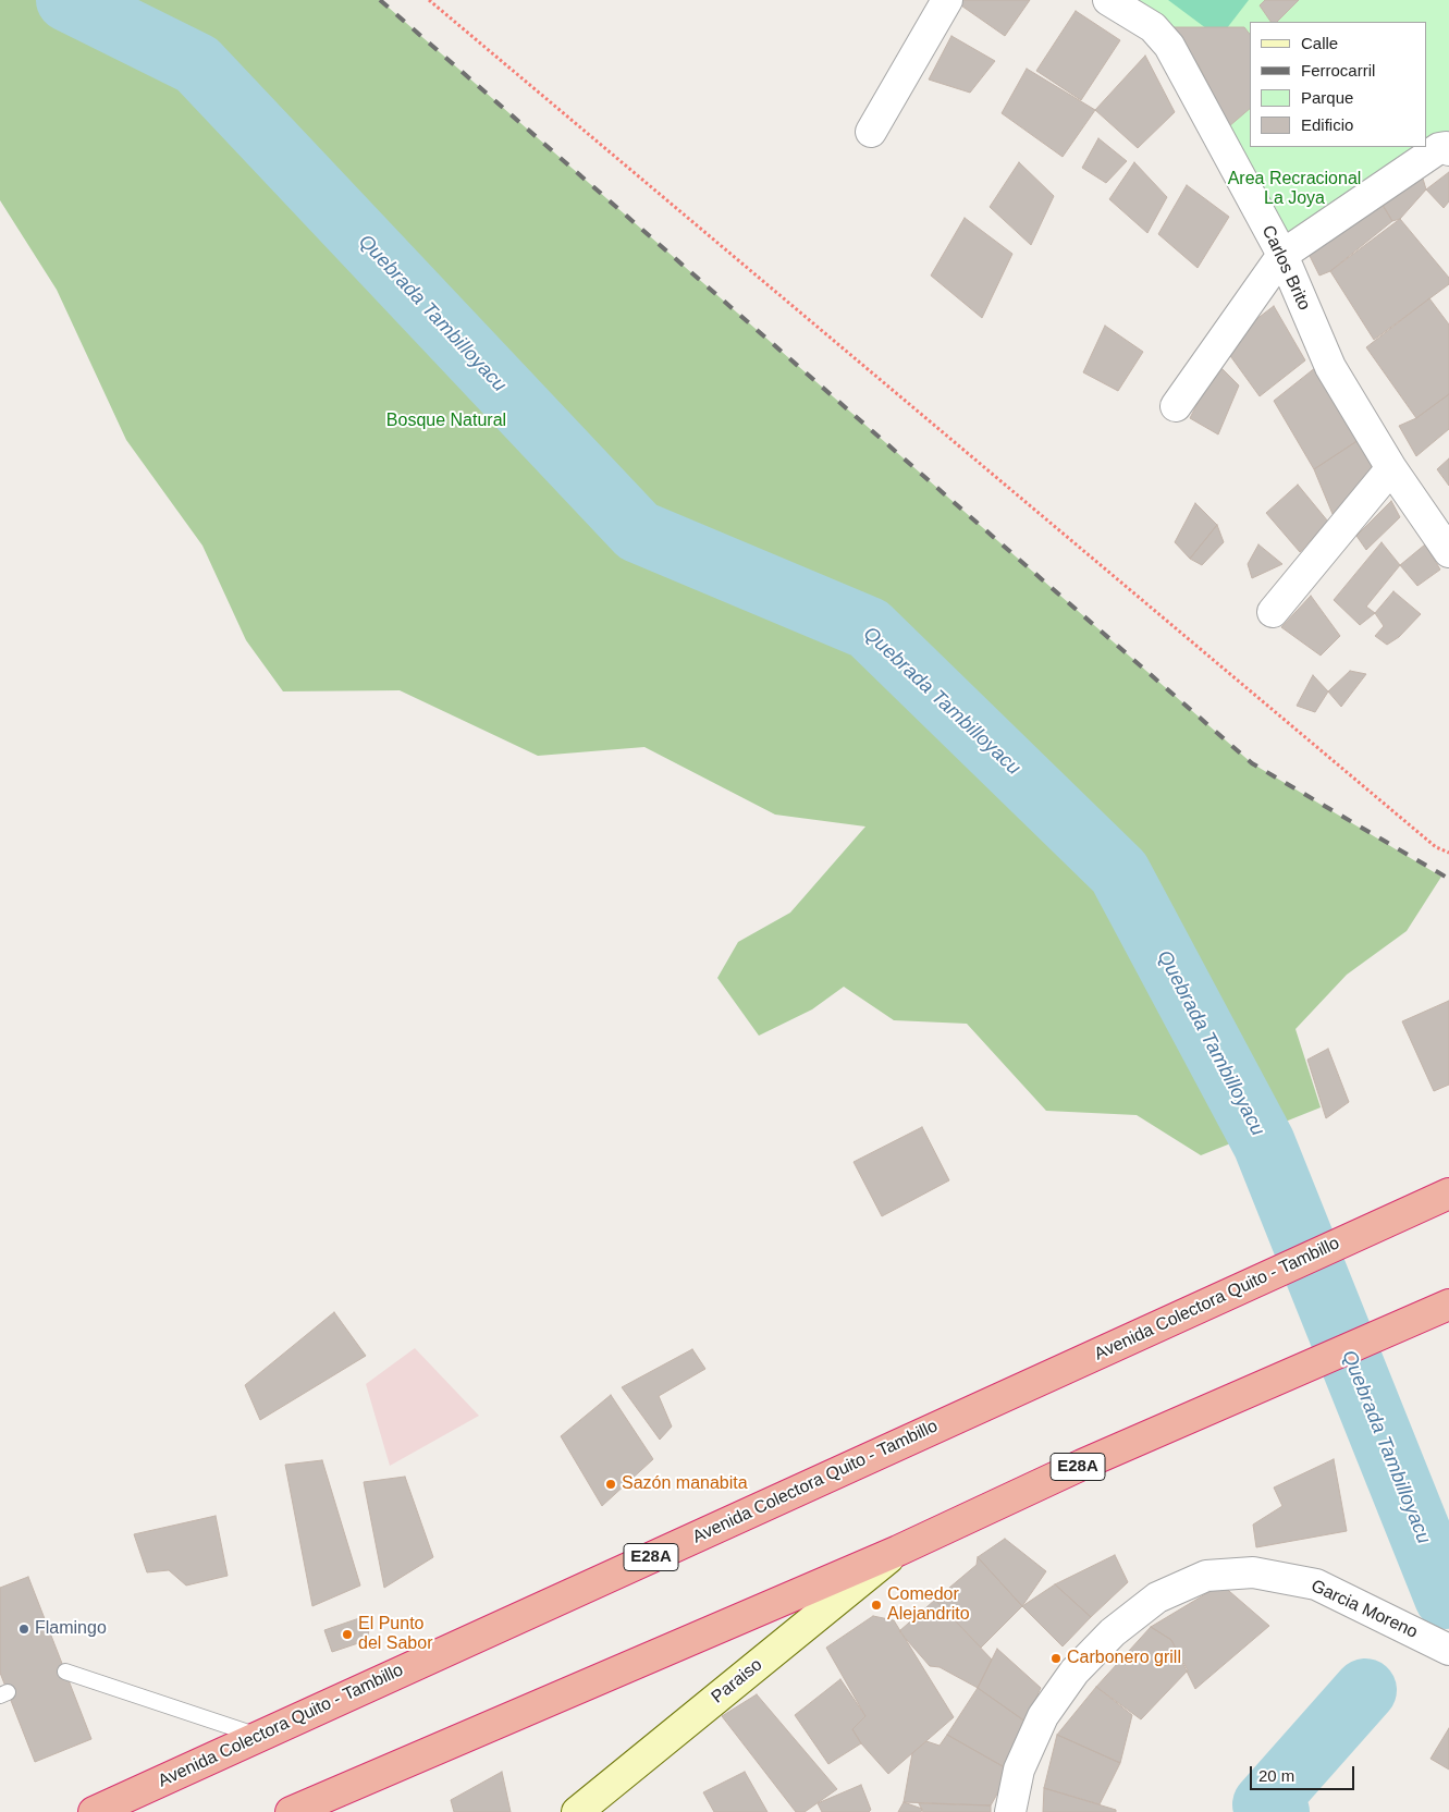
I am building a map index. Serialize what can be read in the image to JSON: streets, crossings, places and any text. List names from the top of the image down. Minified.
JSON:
{"streets":{"highway":["Avenida Colectora Quito - Tambillo","E28A"],"main road":["Paraiso"],"street":["Carlos Brito","Garcia Moreno"]},"crossings":[["E28A","Paraiso"]],"water":["Quebrada Tambilloyacu"],"parks":["Area Recracional La Joya","Bosque Natural"],"places":["Sazón manabita","Comedor Alejandrito","Flamingo","El Punto del Sabor","Carbonero grill"],"legend":["Calle","Ferrocarril","Parque","Edificio"],"scale_bar":"20 m"}
